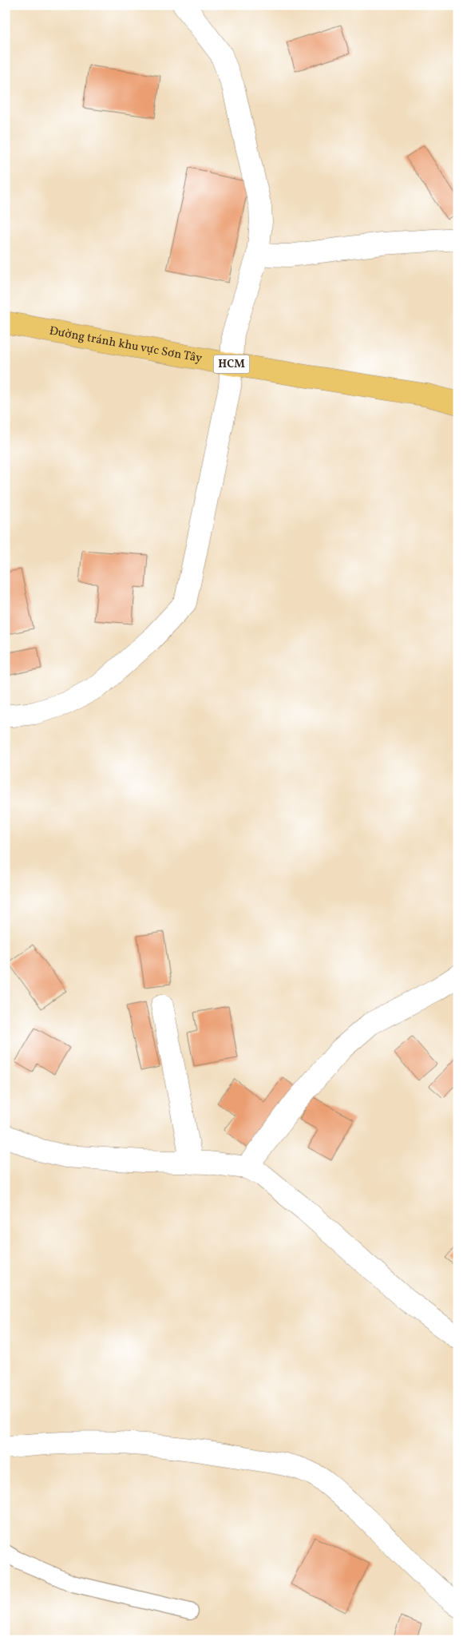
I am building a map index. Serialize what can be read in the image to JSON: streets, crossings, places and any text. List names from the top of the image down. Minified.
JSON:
{"streets":{"highway":["Đường tránh khu vực Sơn Tây","HCM"]}}
